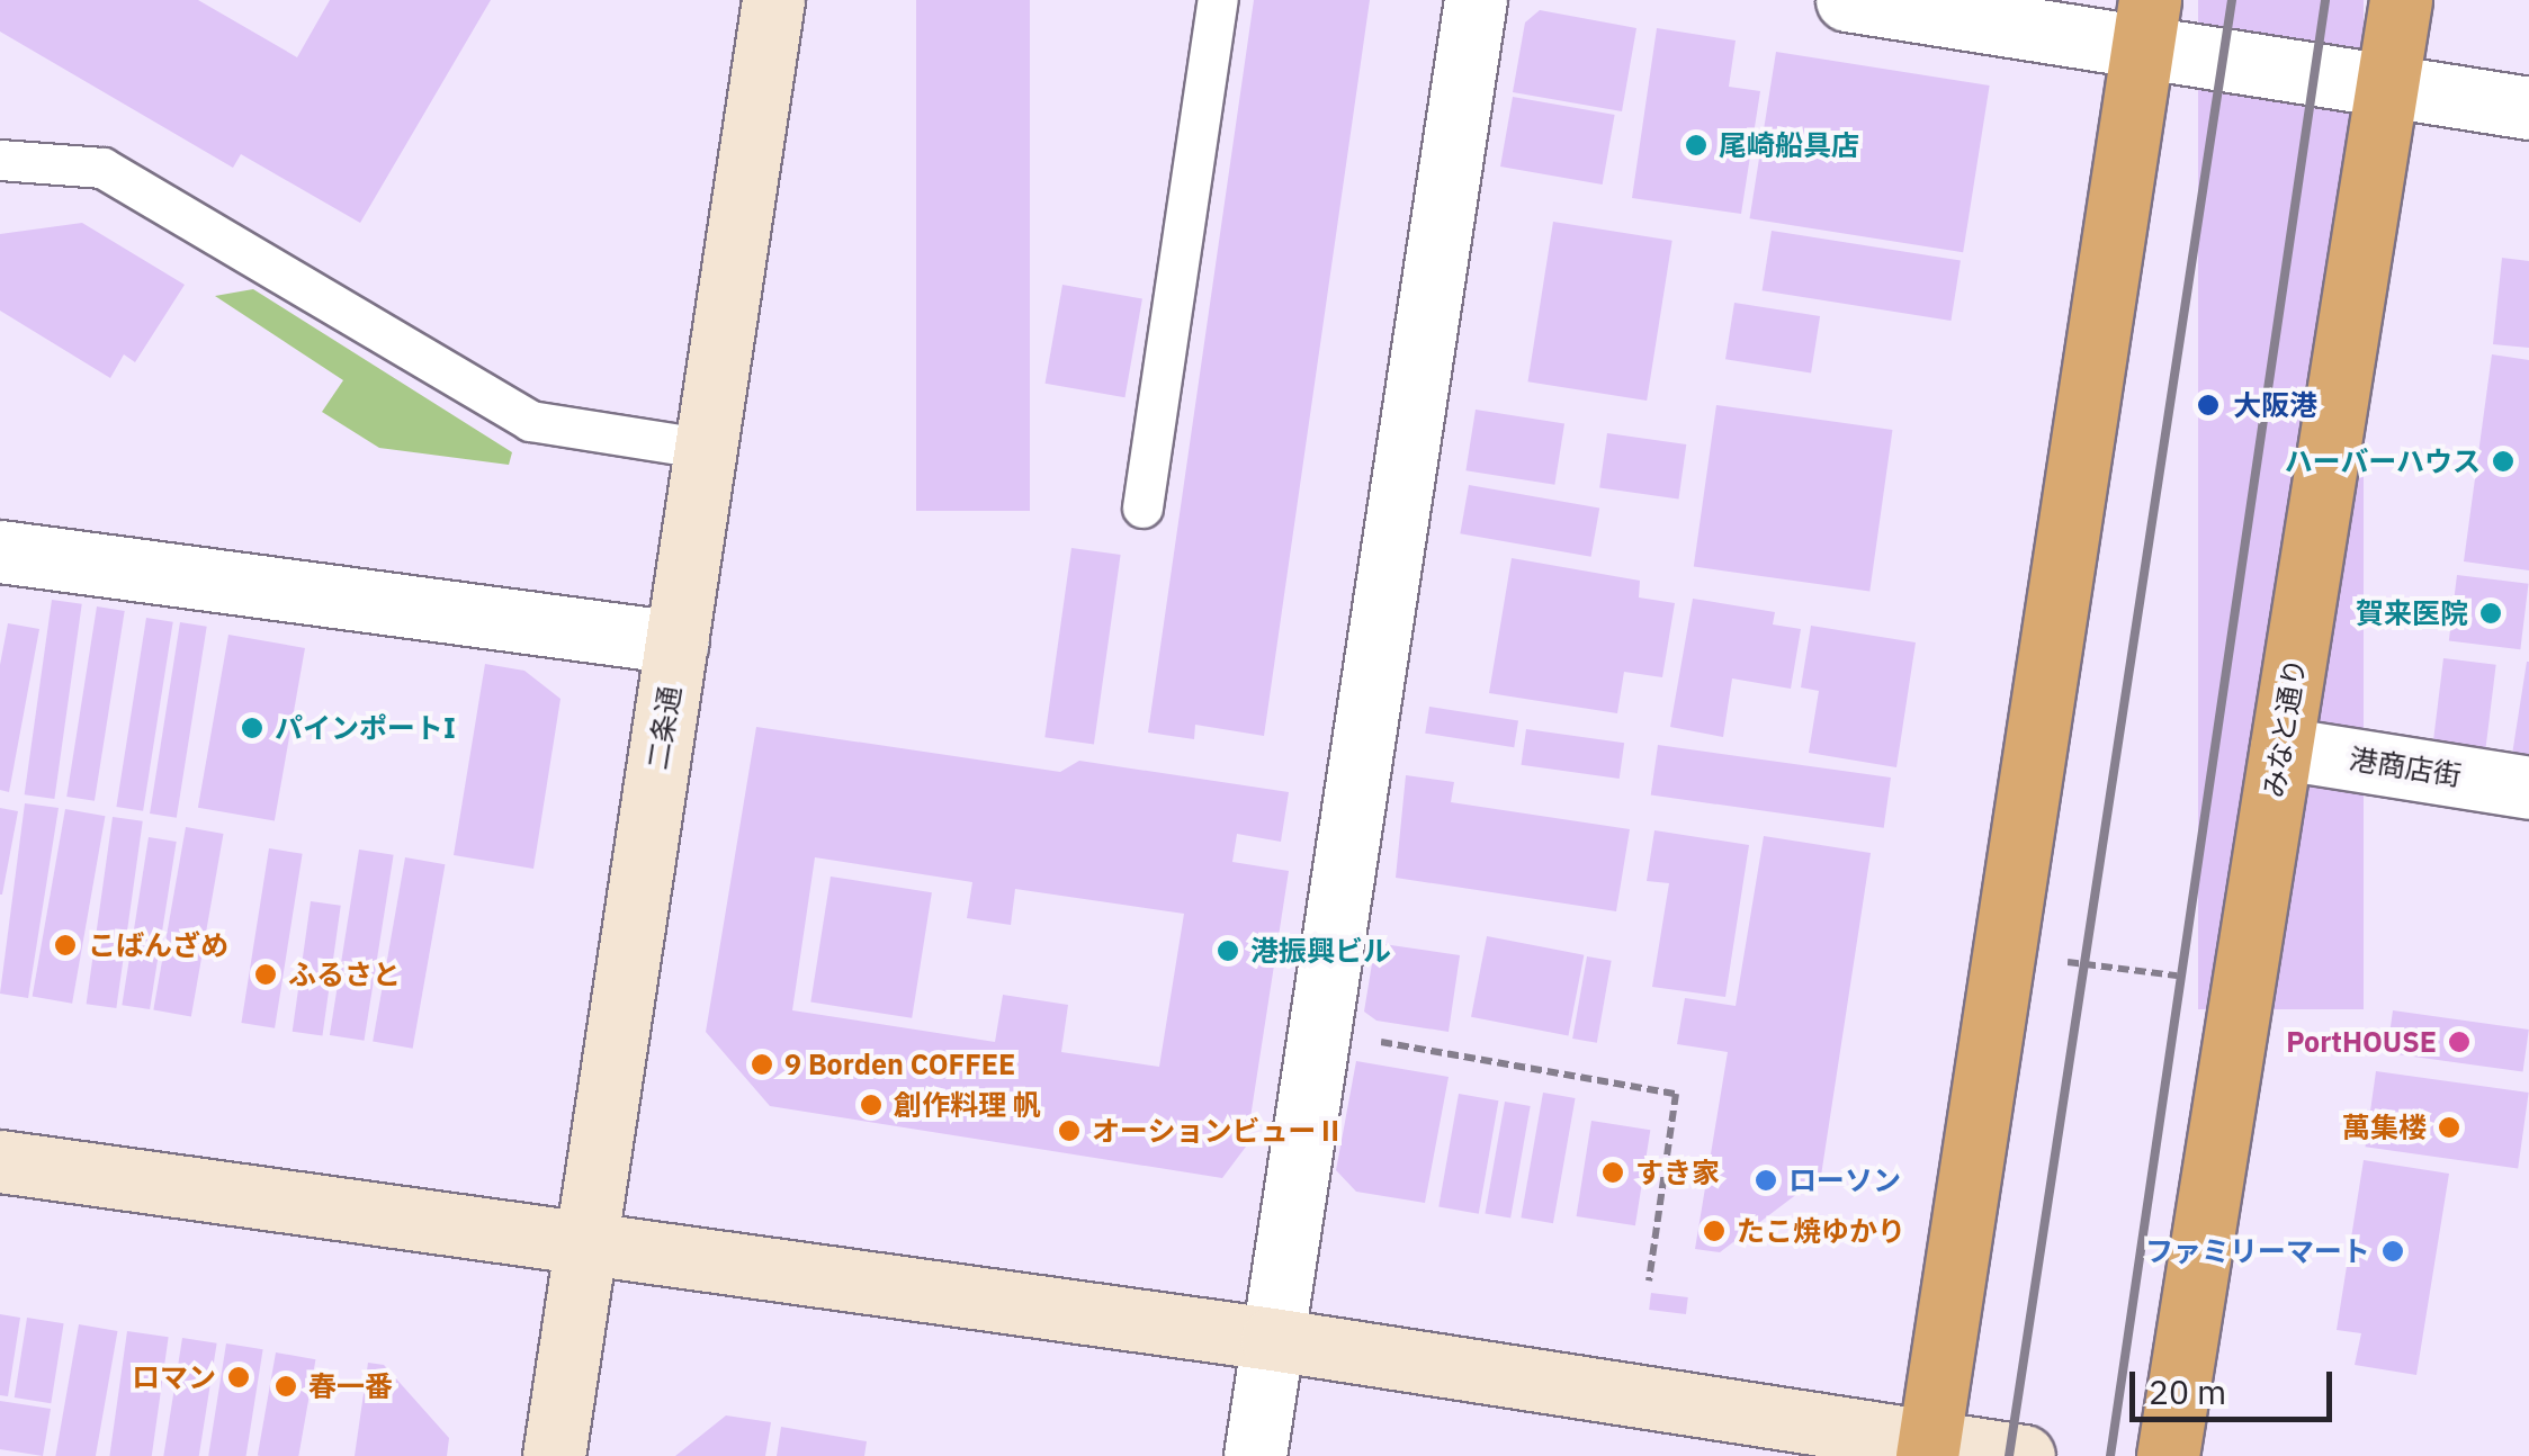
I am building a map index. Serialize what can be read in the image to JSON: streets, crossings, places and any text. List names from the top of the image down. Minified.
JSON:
{"streets":{"highway":["みなと通り"],"street":["二条通","港商店街"]},"crossings":[["みなと通り","港商店街"]],"places":["尾崎船具店","大阪港","ハーバーハウス","賀来医院","パインポートI","こばんざめ","港振興ビル","ふるさと","PortHOUSE","9 Borden COFFEE","創作料理 帆","萬集楼","オーションビューⅡ","すき家","ローソン","たこ焼ゆかり","ファミリーマート","ロマン","春一番"],"scale_bar":"20 m"}
